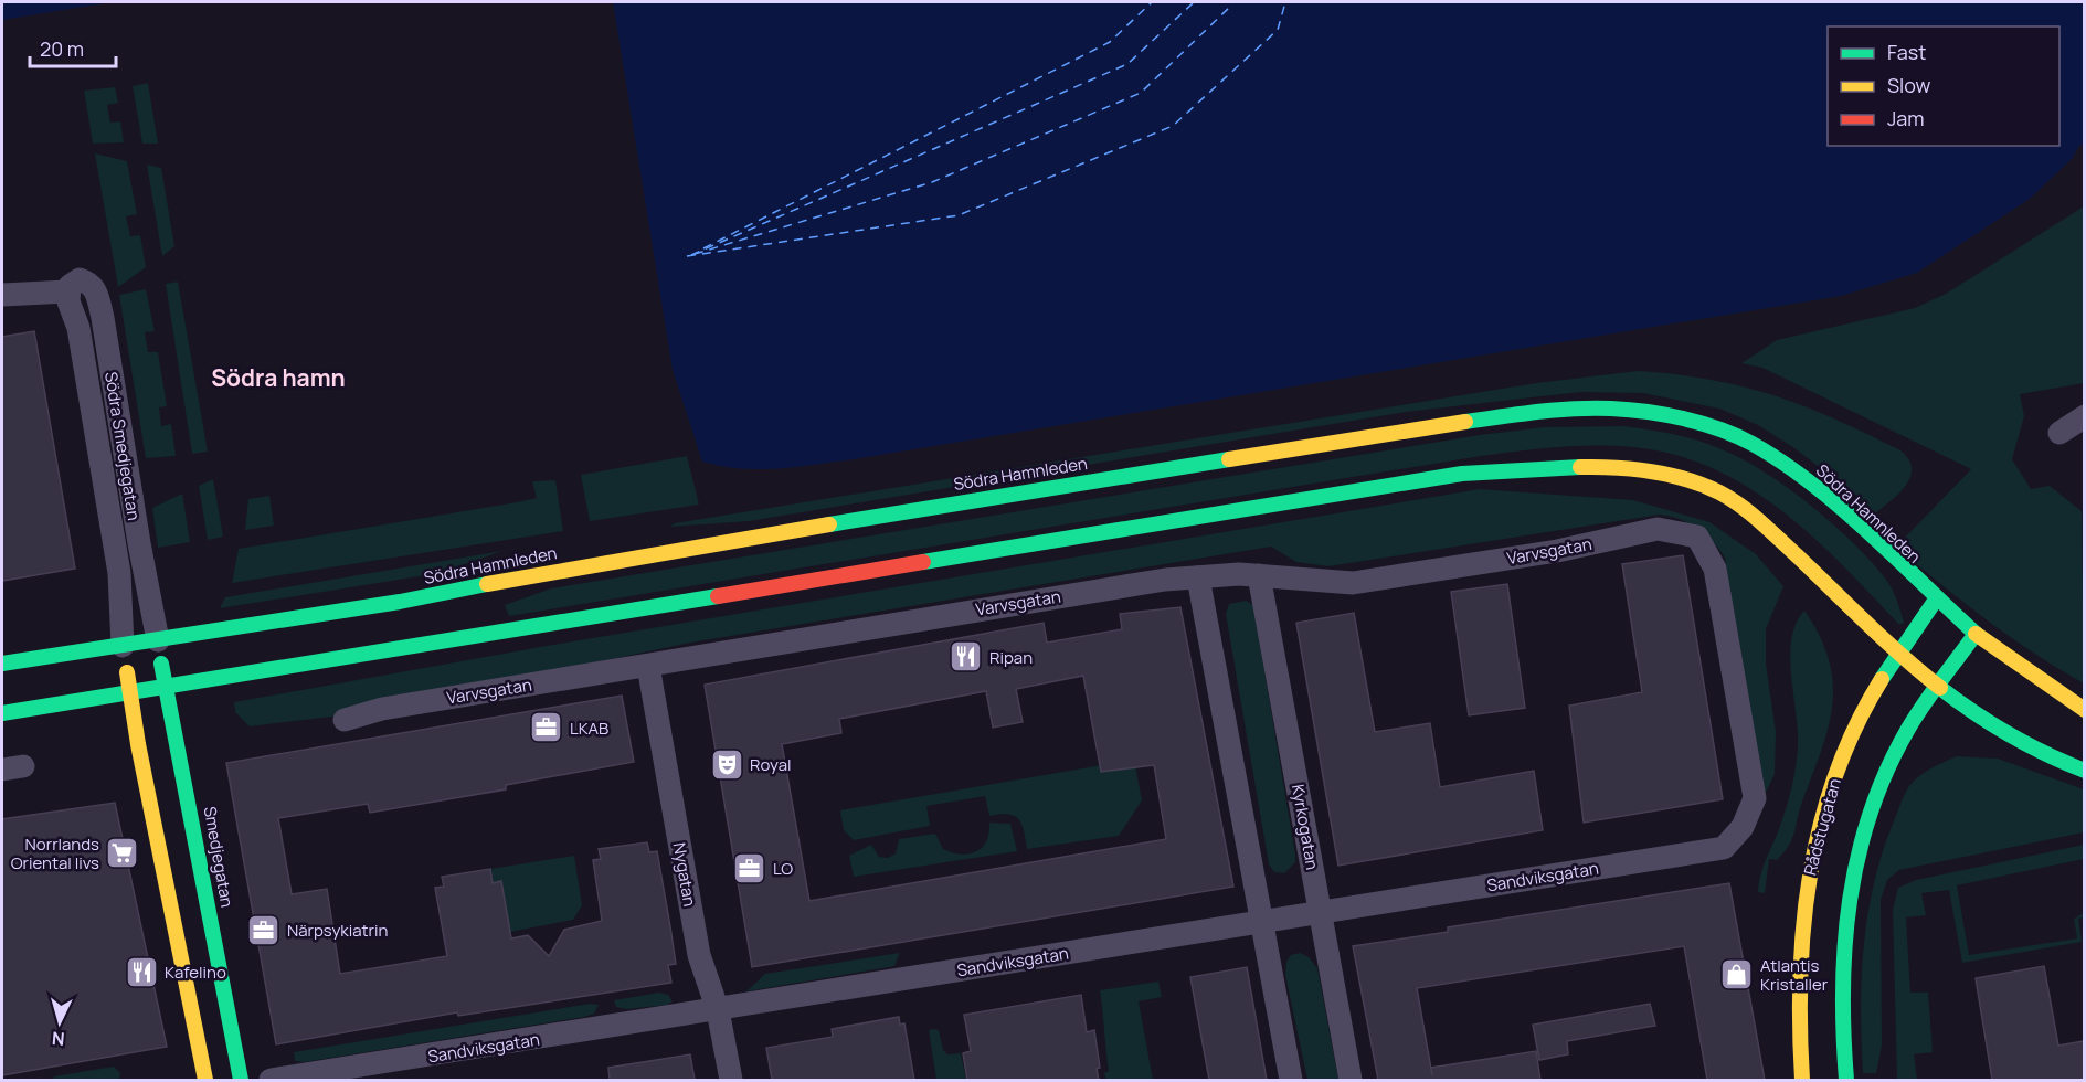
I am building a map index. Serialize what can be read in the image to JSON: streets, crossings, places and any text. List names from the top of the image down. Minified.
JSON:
{"streets":{"main road":["Södra Hamnleden","Rådstugatan","Smedjegatan"],"street":["Södra Smedjegatan","Varvsgatan","Kyrkogatan","Nygatan","Sandviksgatan"]},"crossings":[["Södra Smedjegatan","Södra Hamnleden"],["Södra Smedjegatan","Smedjegatan"],["Södra Hamnleden","Rådstugatan"],["Södra Hamnleden","Smedjegatan"],["Varvsgatan","Kyrkogatan"],["Varvsgatan","Nygatan"],["Varvsgatan","Sandviksgatan"],["Kyrkogatan","Sandviksgatan"],["Nygatan","Sandviksgatan"]],"districts":["Södra hamn"],"places":{"restaurant":["Ripan","Kafelino"],"office":["LKAB","LO","Närpsykiatrin"],"theatre":["Royal"],"supermarket":["Norrlands Oriental livs"],"shop":["Atlantis Kristaller"]},"legend":["Fast","Slow","Jam"],"scale_bar":"20 m","north":"bottom"}
